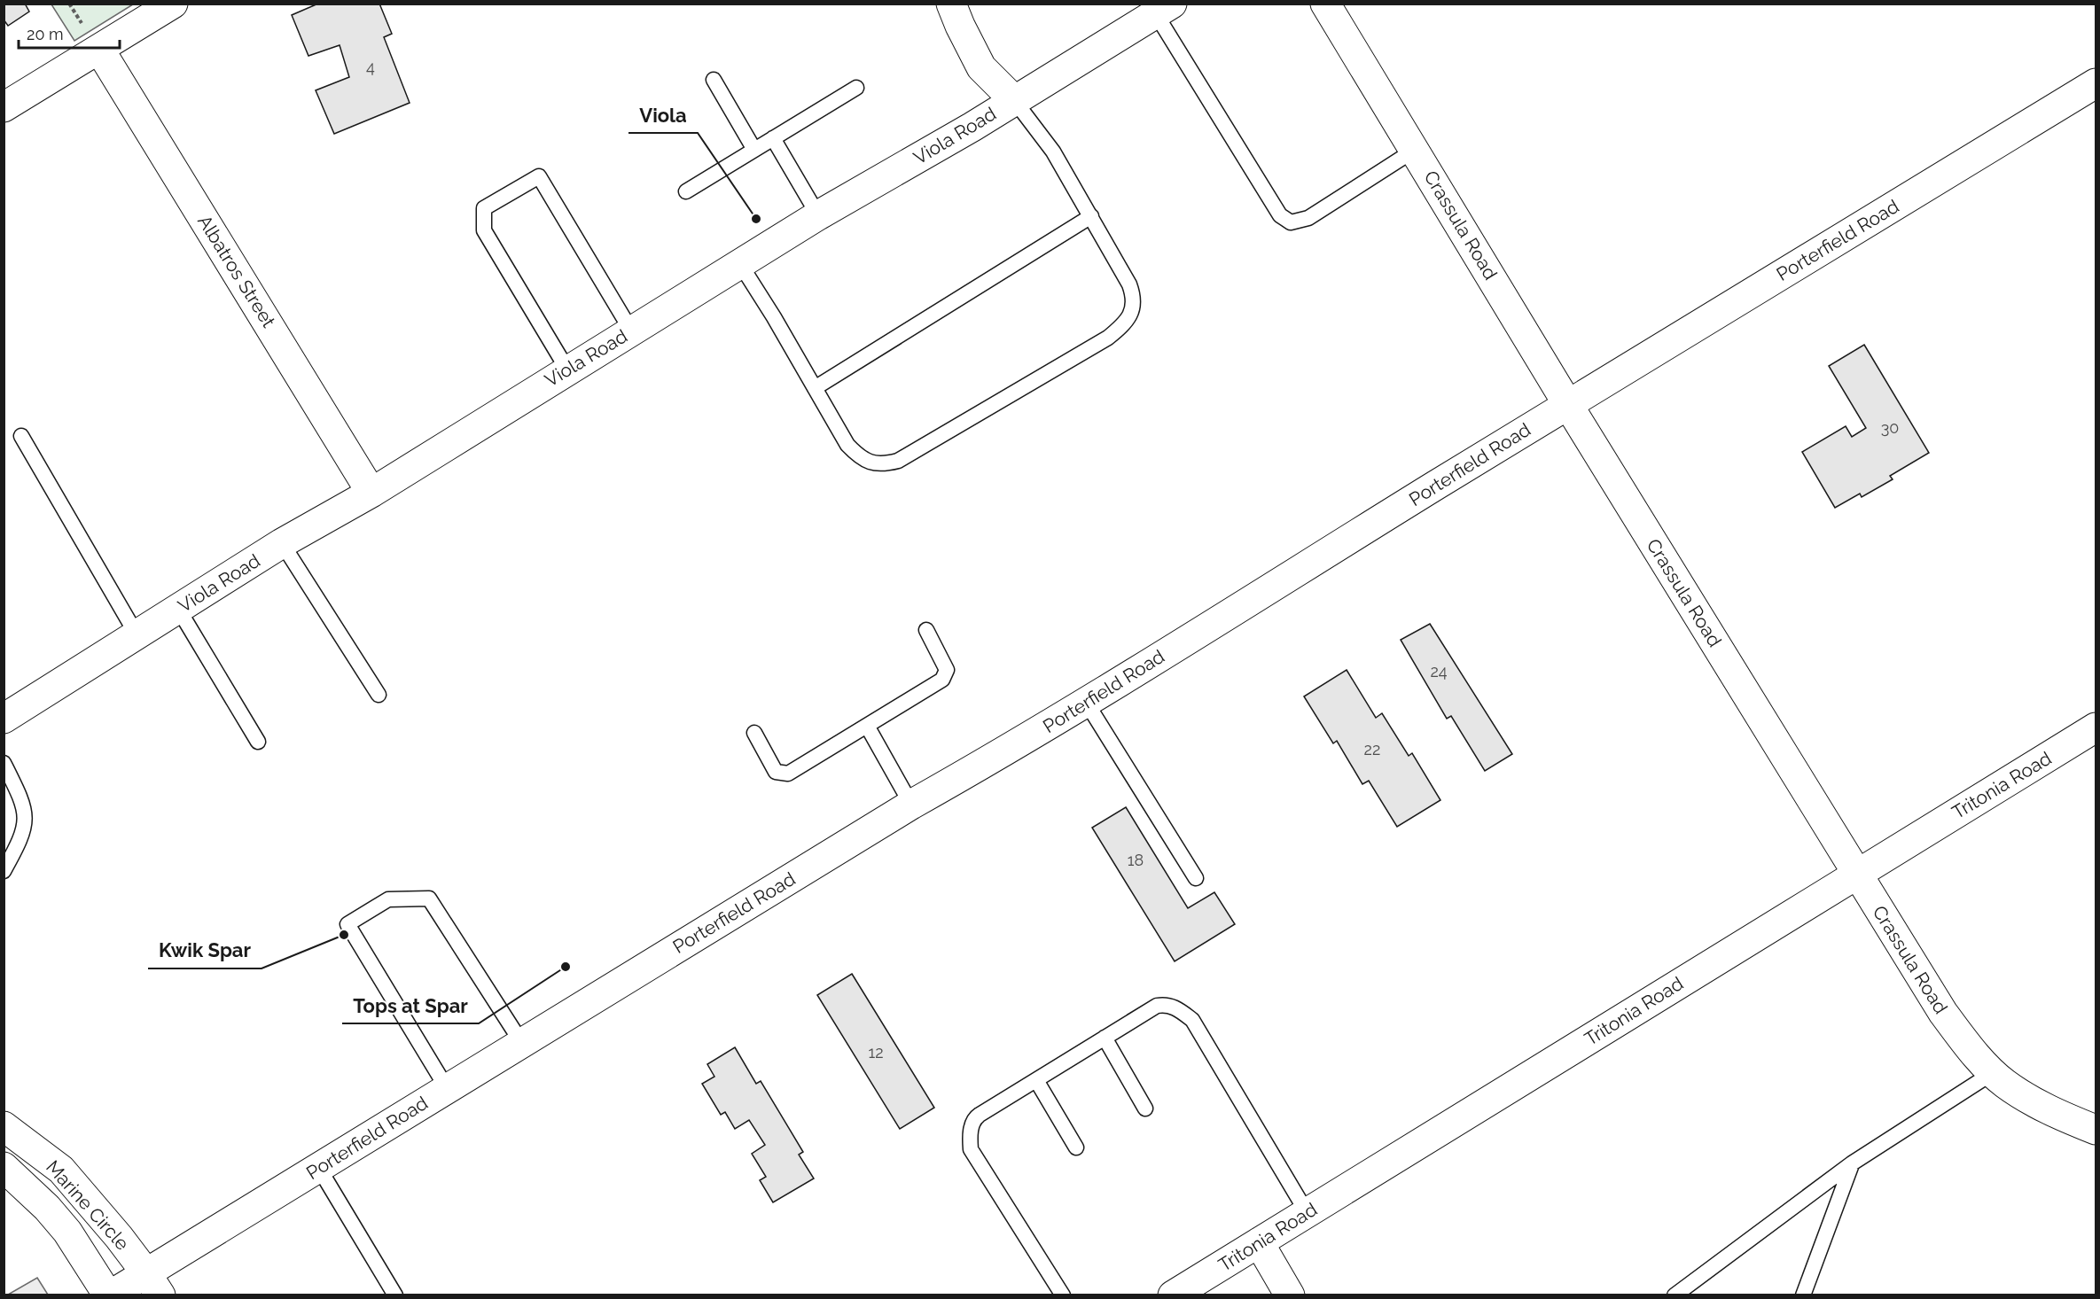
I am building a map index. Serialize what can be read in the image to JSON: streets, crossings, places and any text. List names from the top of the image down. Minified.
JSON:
{"streets":{"street":["Viola Road","Crassula Road","Porterfield Road","Albatros Street","Tritonia Road","Marine Circle"]},"crossings":[["Viola Road","Albatros Street"],["Crassula Road","Porterfield Road"],["Crassula Road","Tritonia Road"],["Porterfield Road","Marine Circle"]],"places":["Viola","Kwik Spar","Tops at Spar"],"house_numbers":["4","30","24","22","18","12"],"scale_bar":"20 m"}
